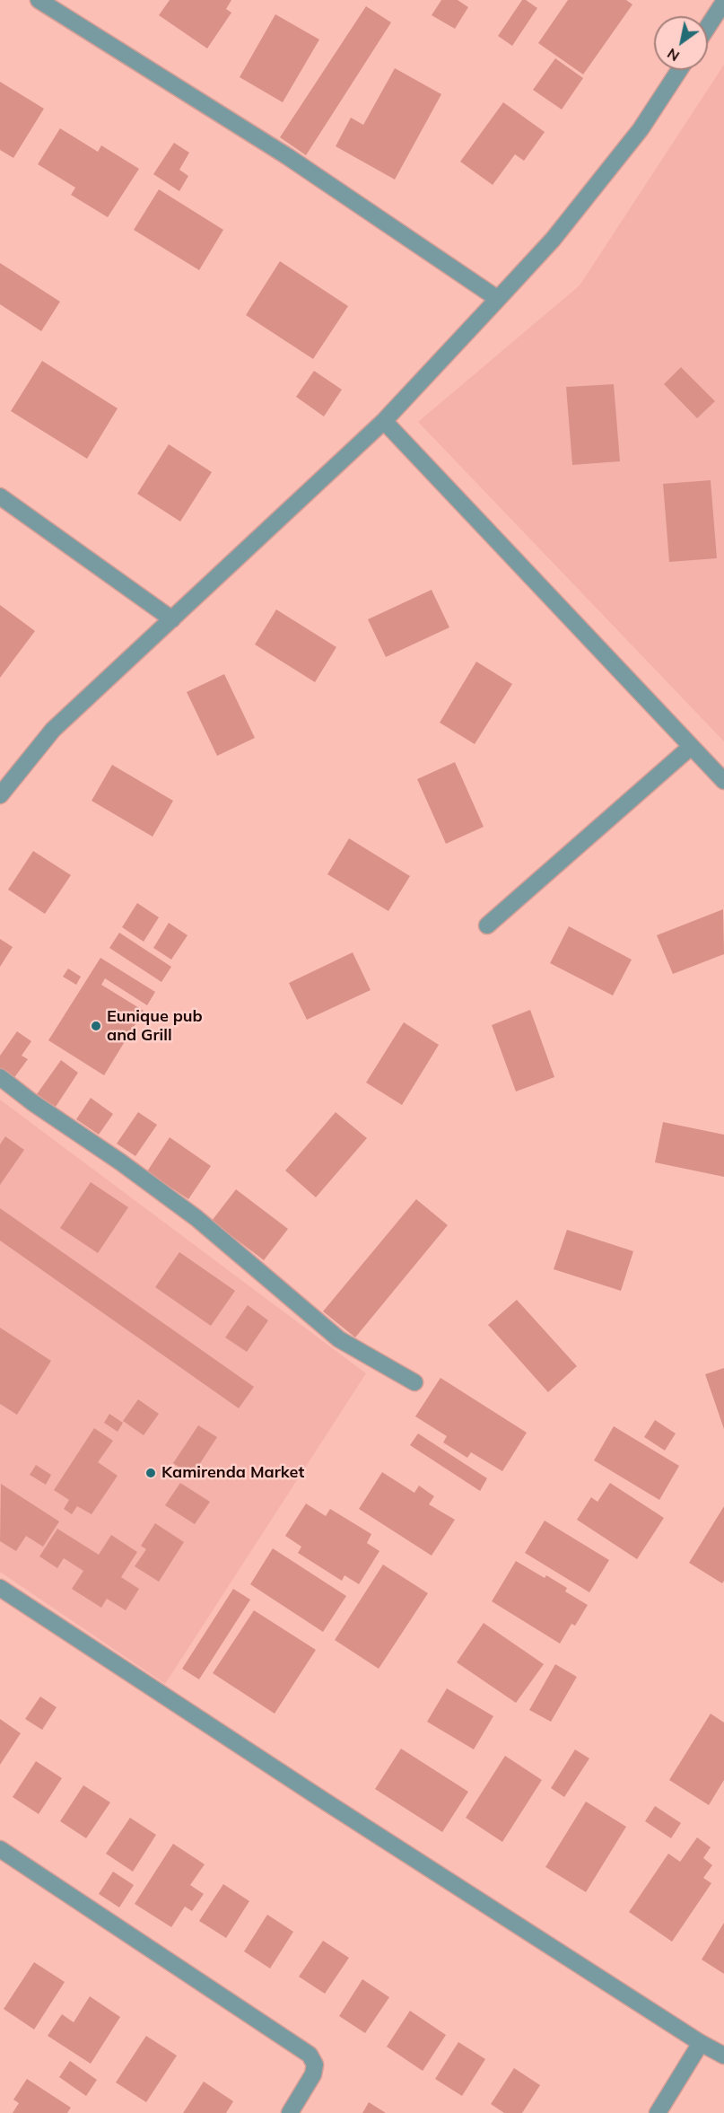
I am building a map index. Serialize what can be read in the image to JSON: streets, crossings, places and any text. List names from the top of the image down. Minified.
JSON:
{"places":["Eunique pub and Grill","Kamirenda Market"],"north":"bottom left"}
